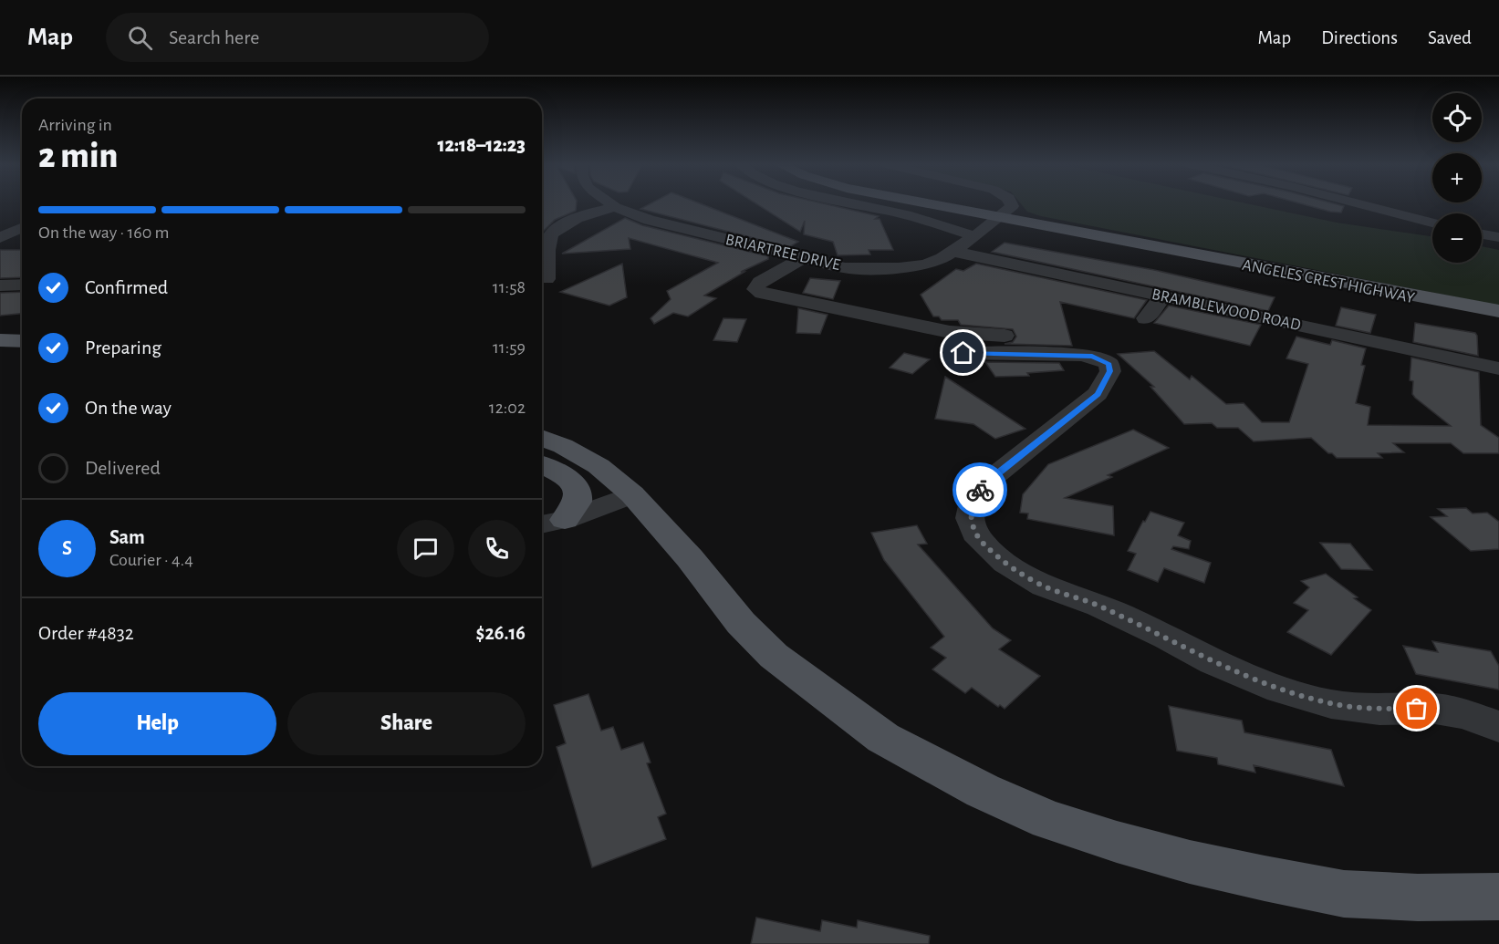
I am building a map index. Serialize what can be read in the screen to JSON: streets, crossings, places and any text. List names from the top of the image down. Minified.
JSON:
{"streets":{"main road":["ANGELES CREST HIGHWAY"],"street":["BRIARTREE DRIVE","BRAMBLEWOOD ROAD"]},"crossings":[["BRIARTREE DRIVE","ANGELES CREST HIGHWAY"],["BRIARTREE DRIVE","BRAMBLEWOOD ROAD"]],"page":{"header":"Map","search":"Search here","nav":["Map","Directions","Saved"],"map_buttons":["+","−"],"heading":["2 min","Arriving in","12:18–12:23"],"panel":["Sam","Courier · 4.4","Order #4832","$26.16"],"bar":"On the way · 160 m","list":[["Confirmed","11:58"],["Preparing","11:59"],["On the way","12:02"],"Delivered"],"round":"S","buttons":["Help","Share"]}}
